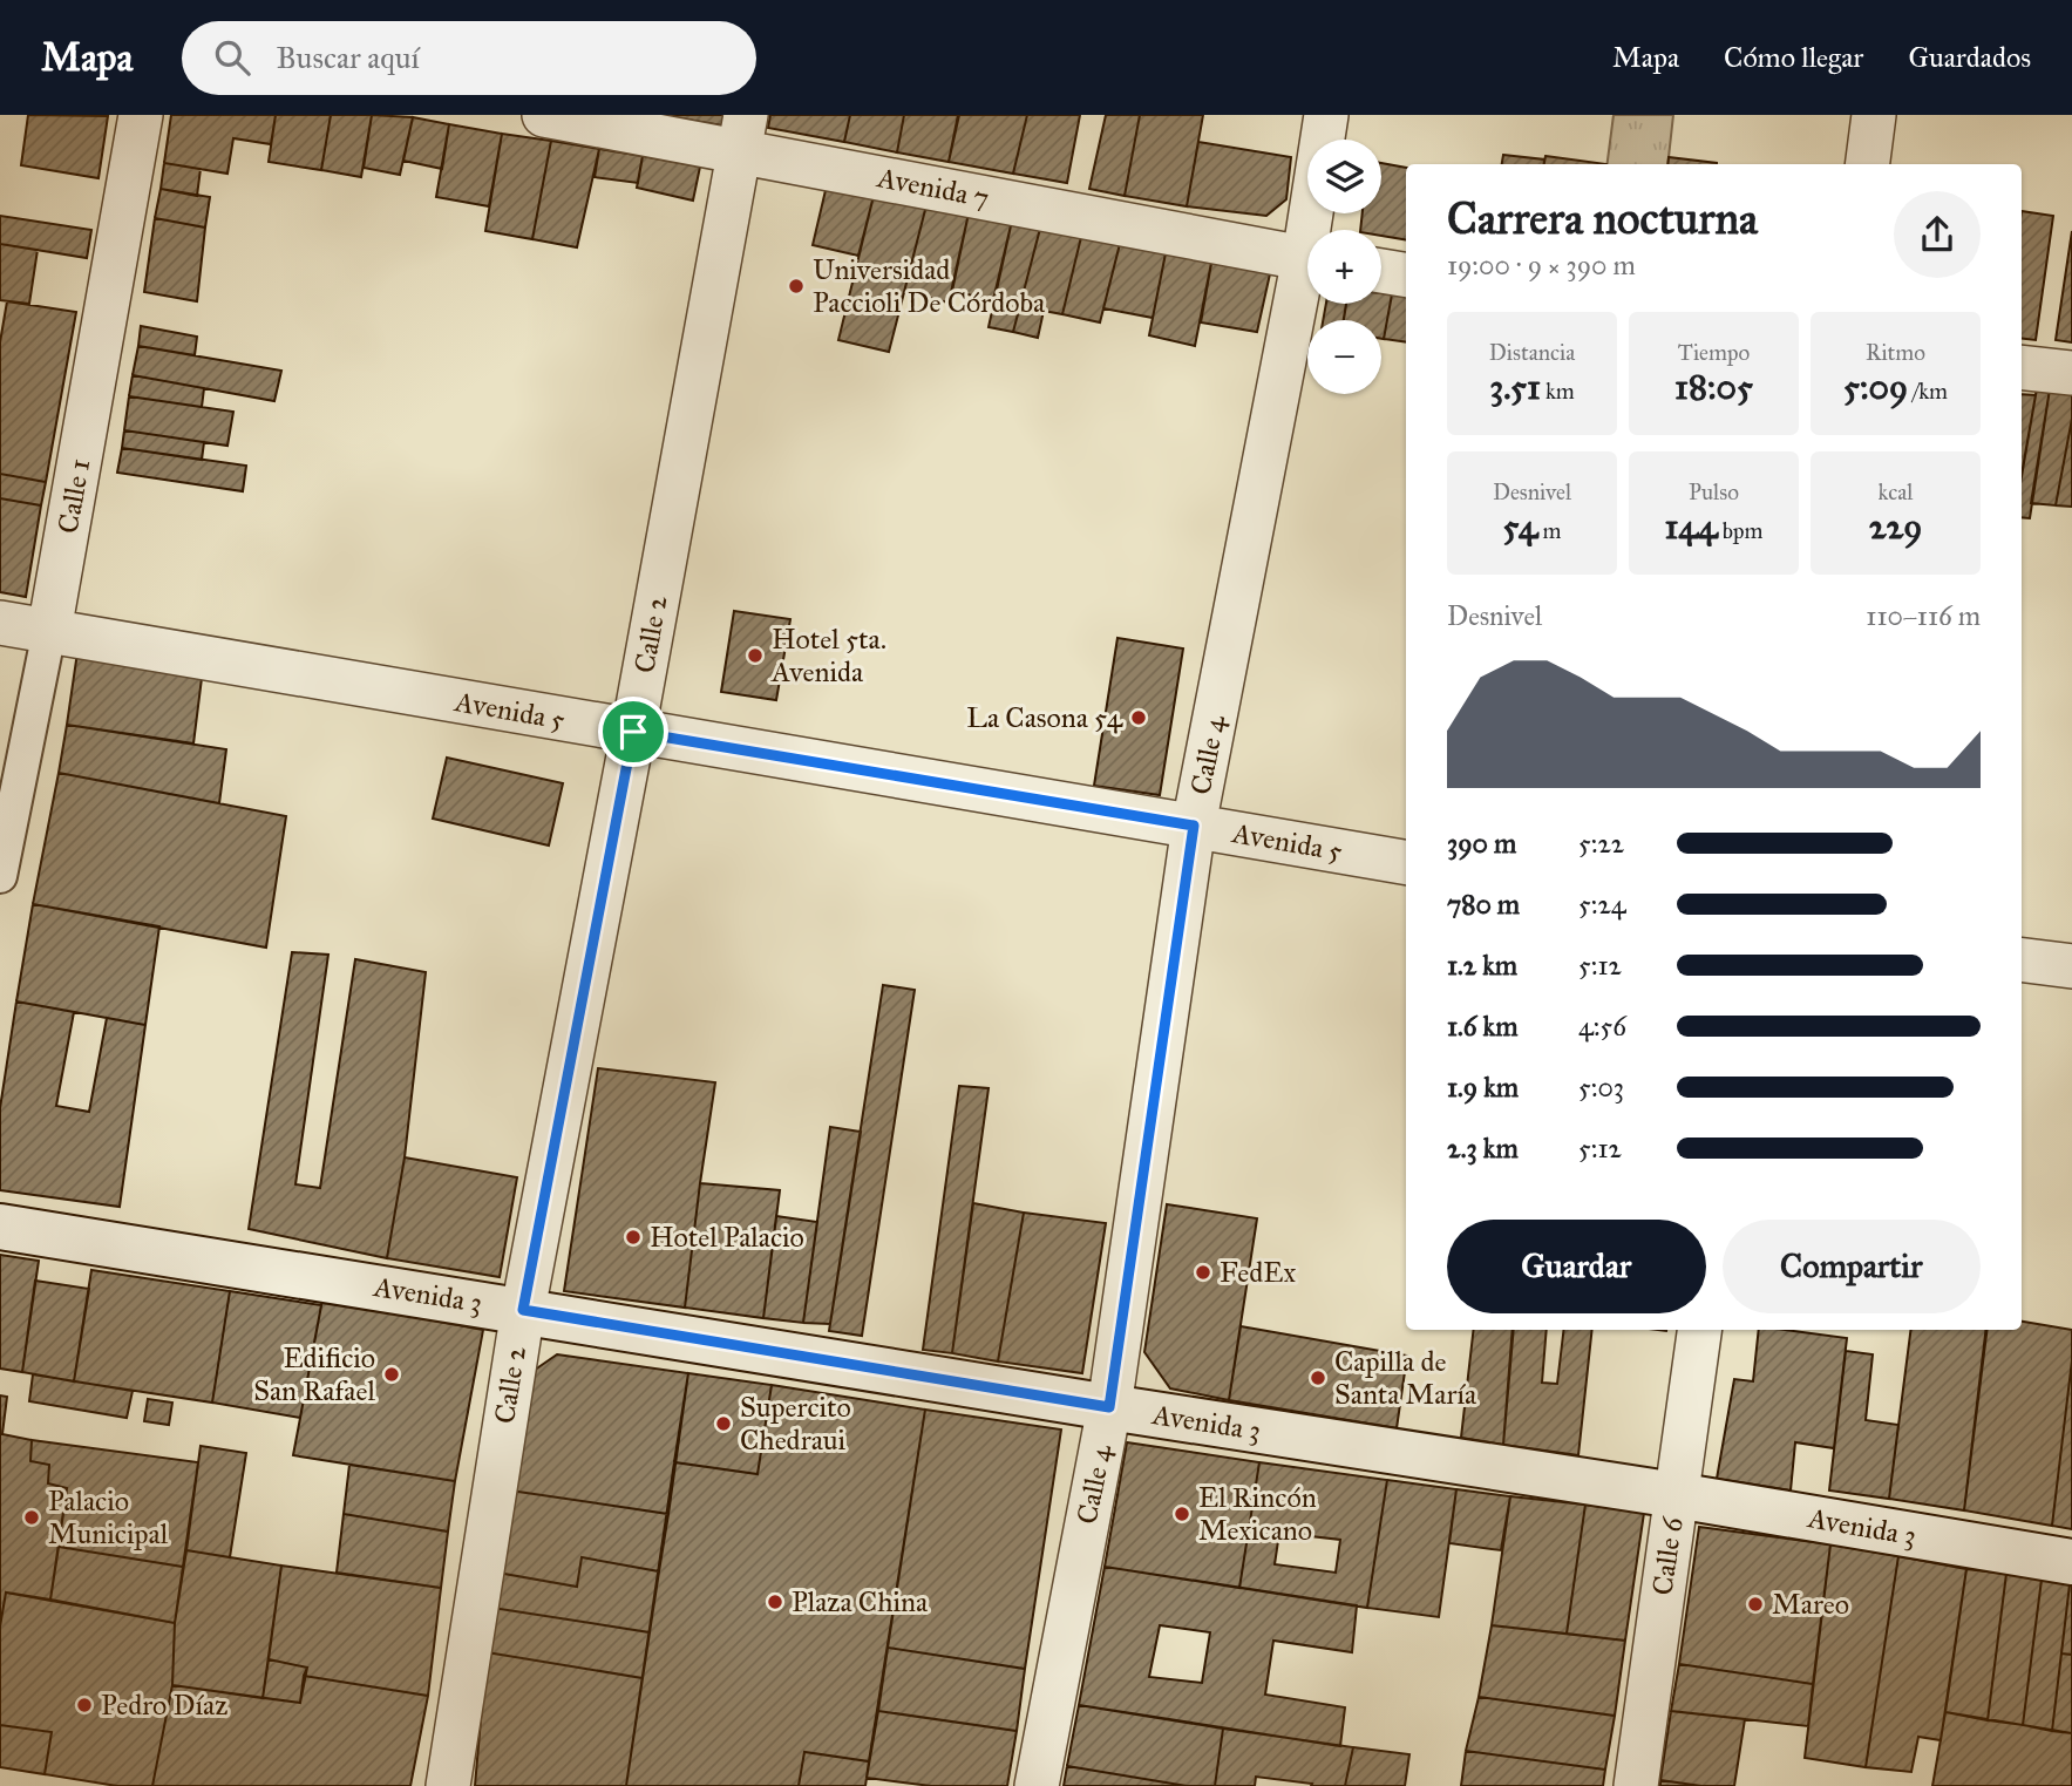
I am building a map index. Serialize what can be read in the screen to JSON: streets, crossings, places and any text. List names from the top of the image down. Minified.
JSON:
{"streets":{"main road":["Avenida 3"],"street":["Avenida 7","Calle 1","Calle 2","Avenida 5","Calle 4","Calle 6"]},"crossings":[["Avenida 7","Calle 2"],["Calle 1","Avenida 5"],["Calle 2","Avenida 5"],["Calle 2","Avenida 3"],["Avenida 5","Calle 4"],["Calle 4","Avenida 3"],["Avenida 3","Calle 6"]],"places":["Universidad Paccioli De Córdoba","Hotel 5ta. Avenida","La Casona 54","Hotel Palacio","FedEx","Edificio San Rafael","Capilla de Santa María","Supercito Chedraui","El Rincón Mexicano","Palacio Municipal","Plaza China","Mareo","Pedro Díaz"],"page":{"header":"Mapa","search":"Buscar aquí","nav":["Mapa","Cómo llegar","Guardados"],"map_buttons":["+","−"],"heading":["Carrera nocturna","19:00 · 9 × 390 m"],"stats":[["Distancia","3.51 km"],["Tiempo","18:05"],["Ritmo","5:09 /km"],["Desnivel","54 m"],["Pulso","144 bpm"],["kcal","229"]],"chart":["Desnivel","110–116 m"],"list":[{"name":"390 m","note":"5:22"},{"name":"780 m","note":"5:24"},{"name":"1.2 km","note":"5:12"},{"name":"1.6 km","note":"4:56"},{"name":"1.9 km","note":"5:03"},{"name":"2.3 km","note":"5:12"}],"buttons":["Guardar","Compartir"]}}
